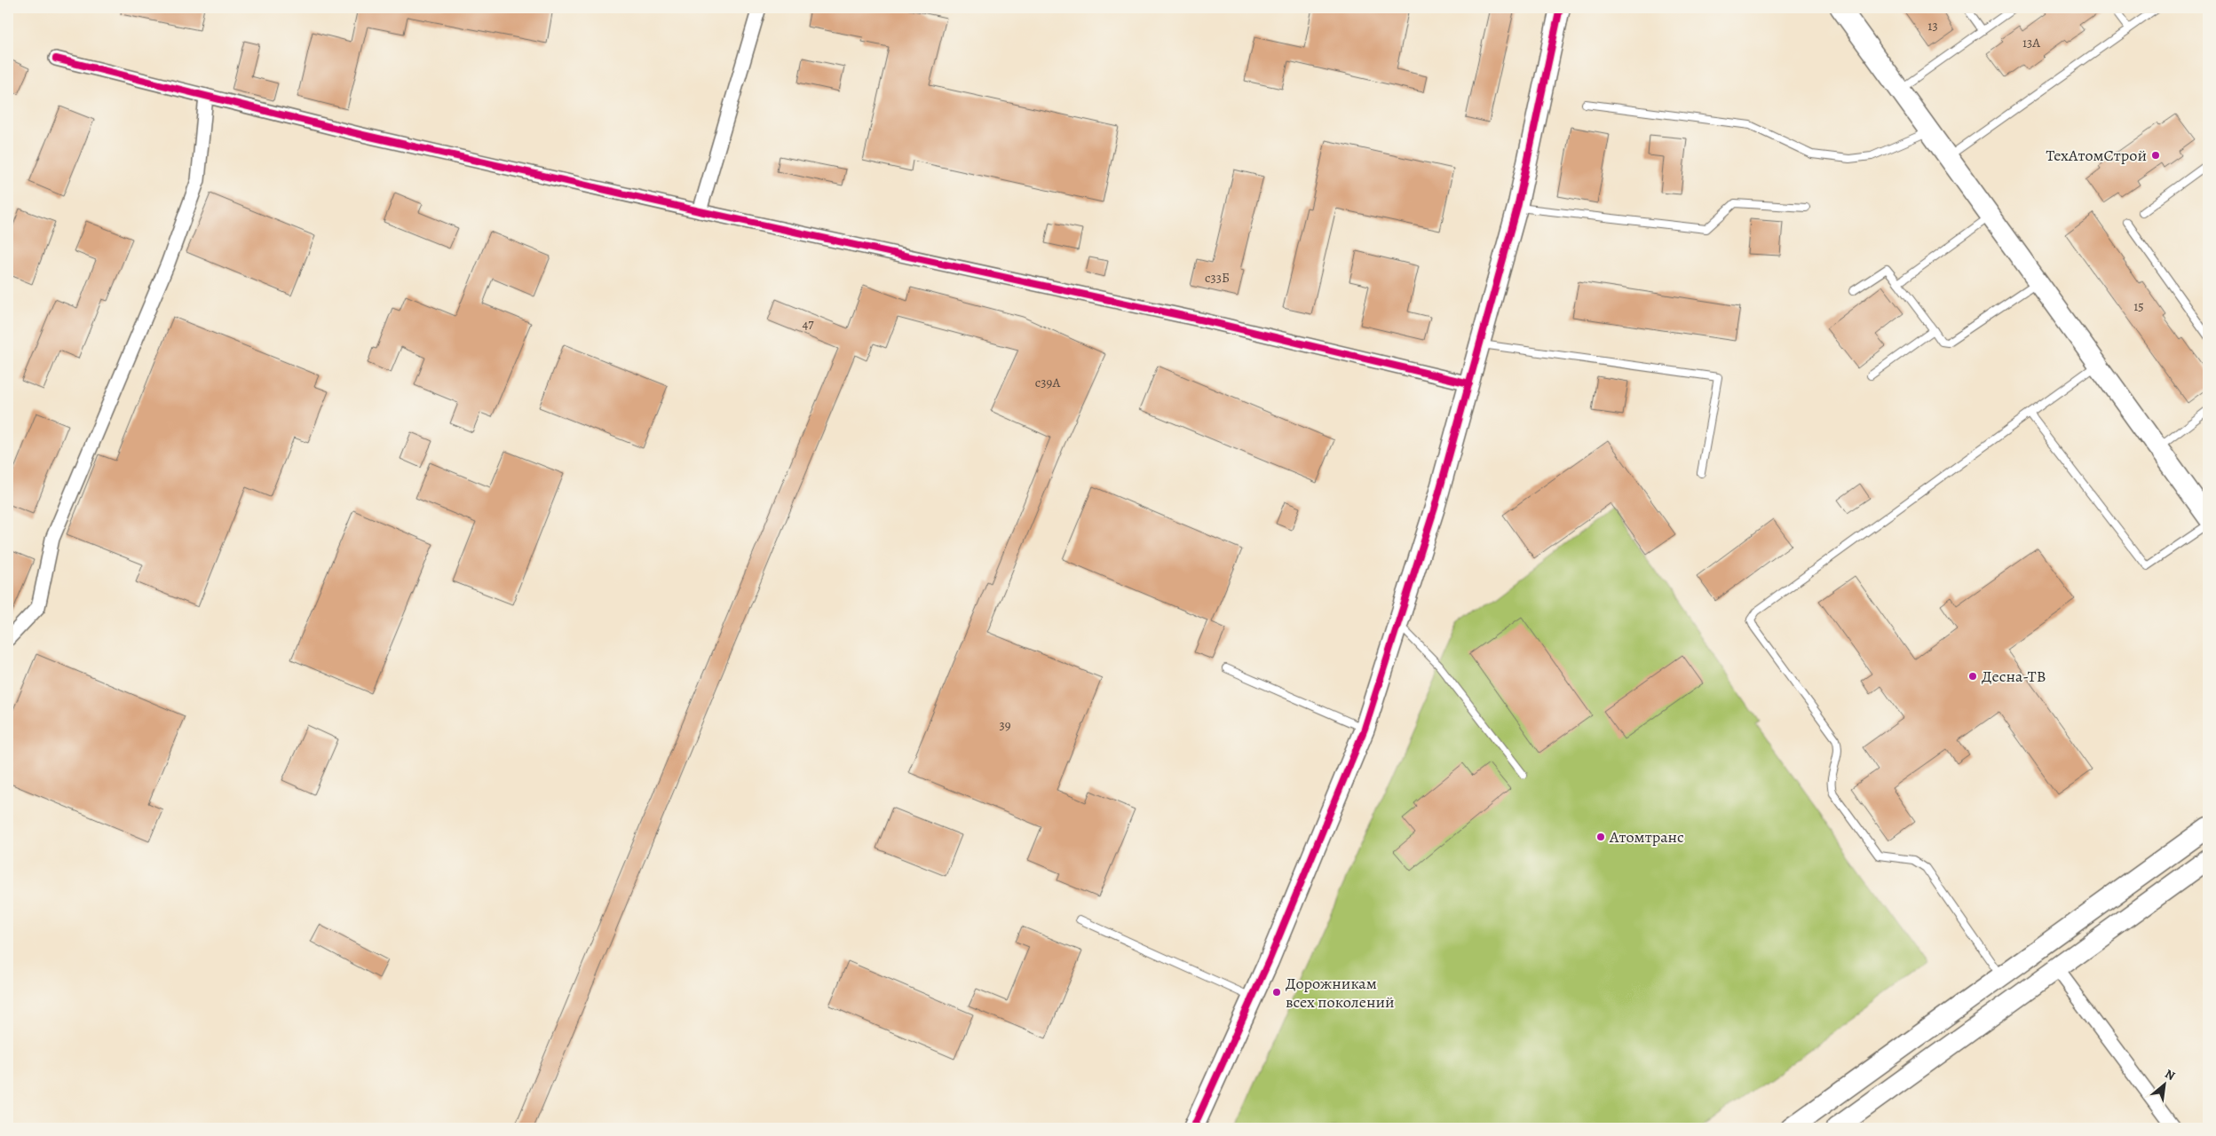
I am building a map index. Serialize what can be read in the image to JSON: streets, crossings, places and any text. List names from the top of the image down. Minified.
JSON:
{"places":["ТехАтомСтрой","Десна-ТВ","Атомтранс","Дорожникам всех поколений"],"house_numbers":["13","13А","с33Б","15","47","с39А","39"],"north":"top right"}
